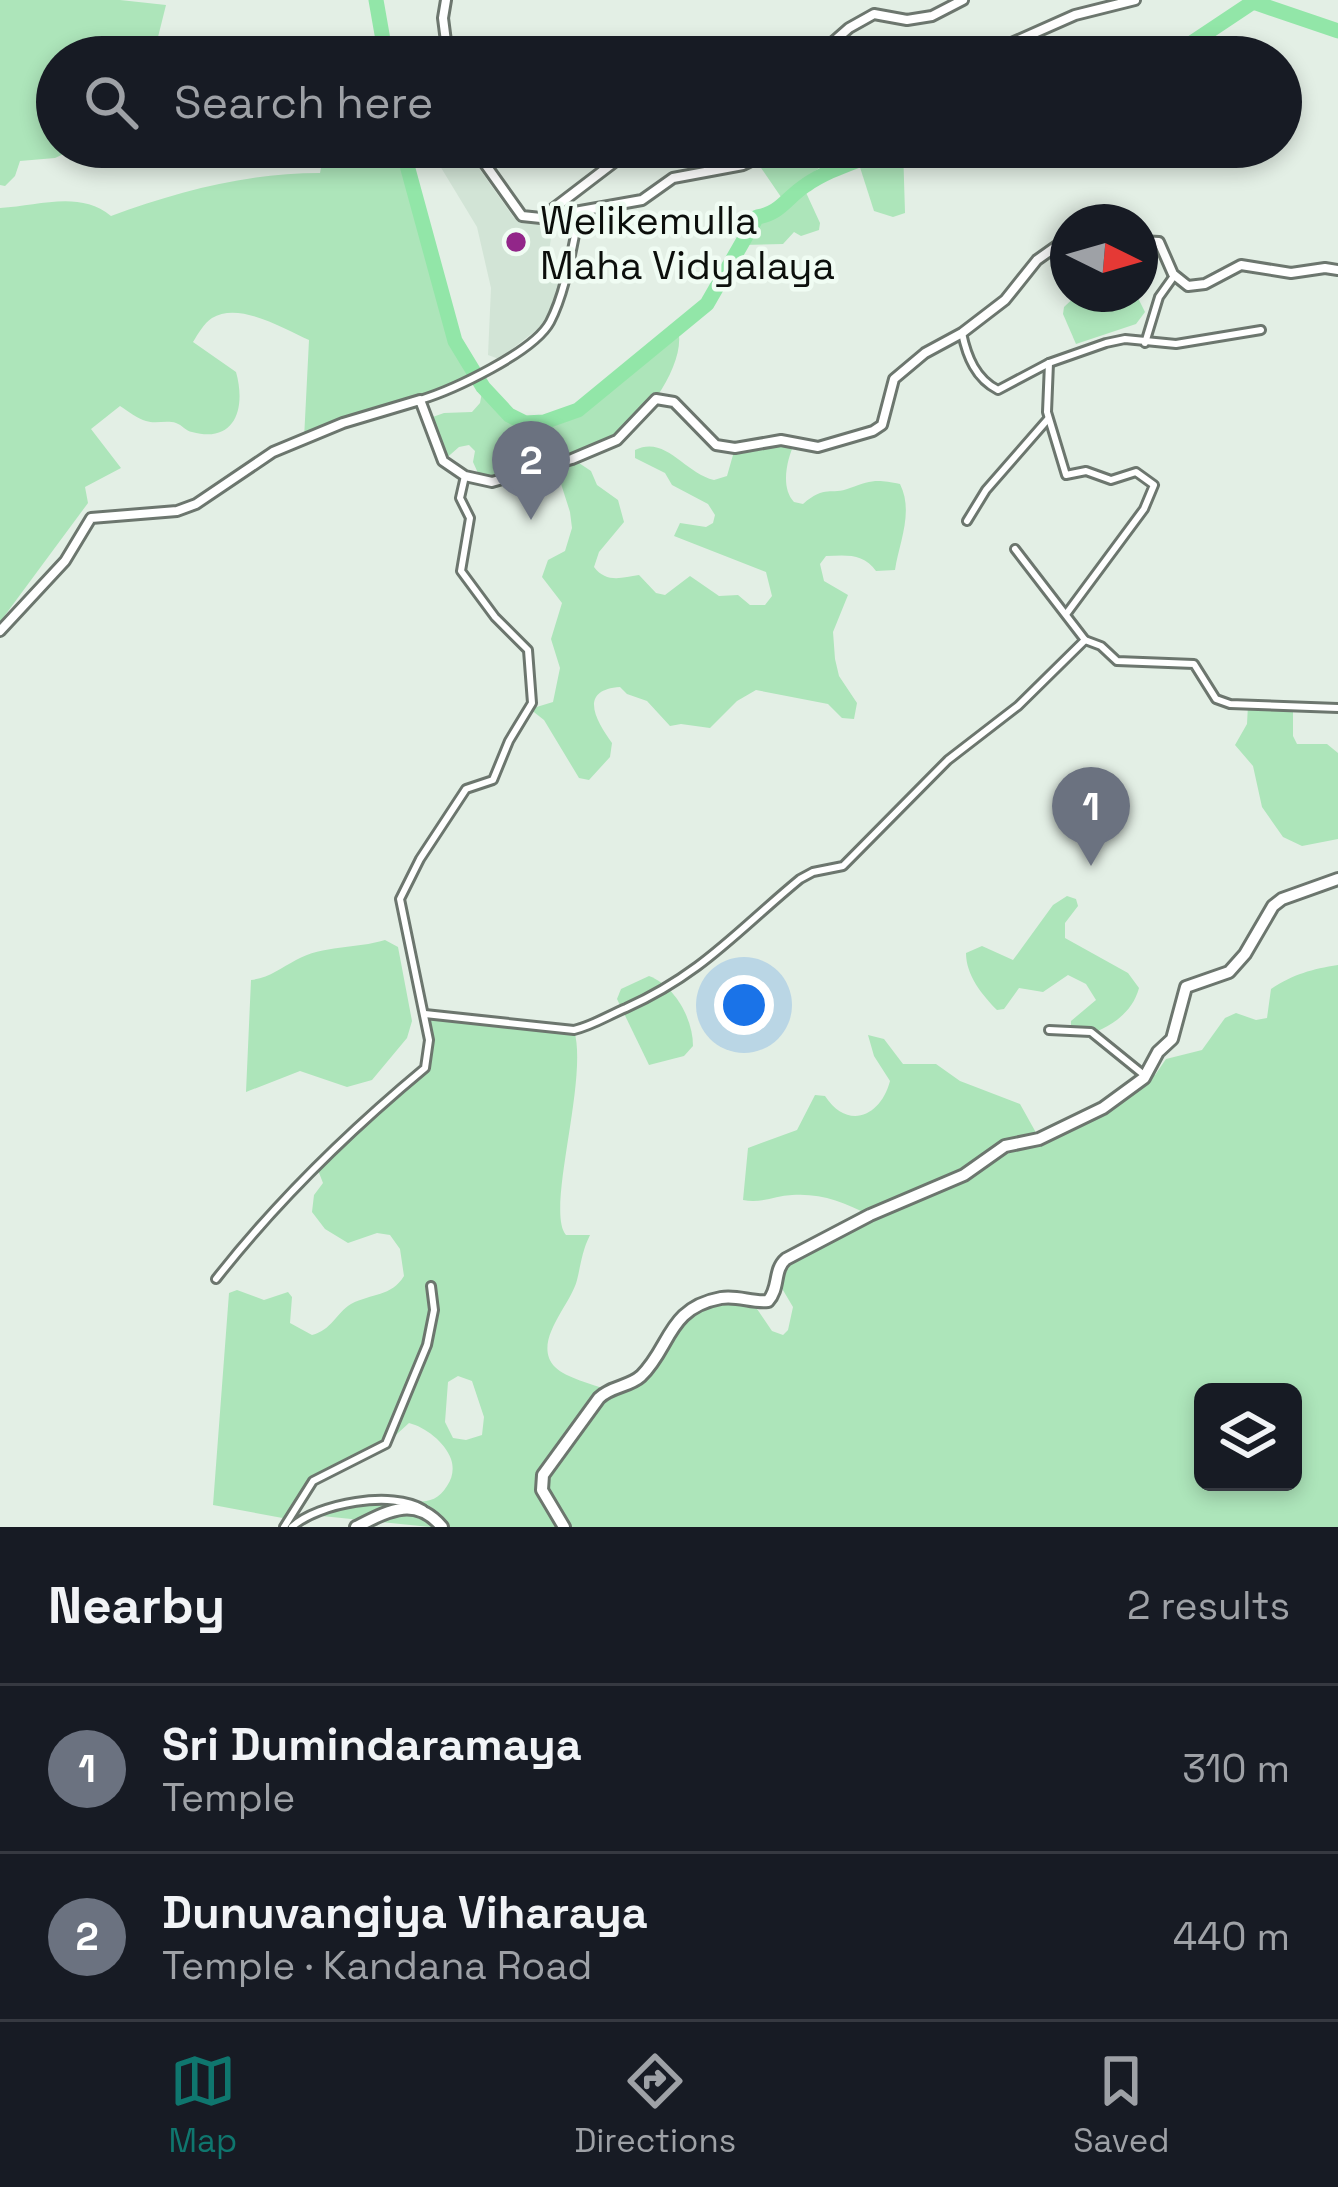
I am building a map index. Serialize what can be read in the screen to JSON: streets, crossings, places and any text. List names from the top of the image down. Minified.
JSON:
{"places":["Welikemulla Maha Vidyalaya"],"north":"right","page":{"search":"Search here","pins":["2","1"],"heading":["Nearby","2 results"],"list":[{"mark":"1","name":"Sri Dumindaramaya","note":"Temple","value":"310 m"},{"mark":"2","name":"Dunuvangiya Viharaya","note":"Temple · Kandana Road","value":"440 m"}],"nav":["Map","Directions","Saved"]}}
